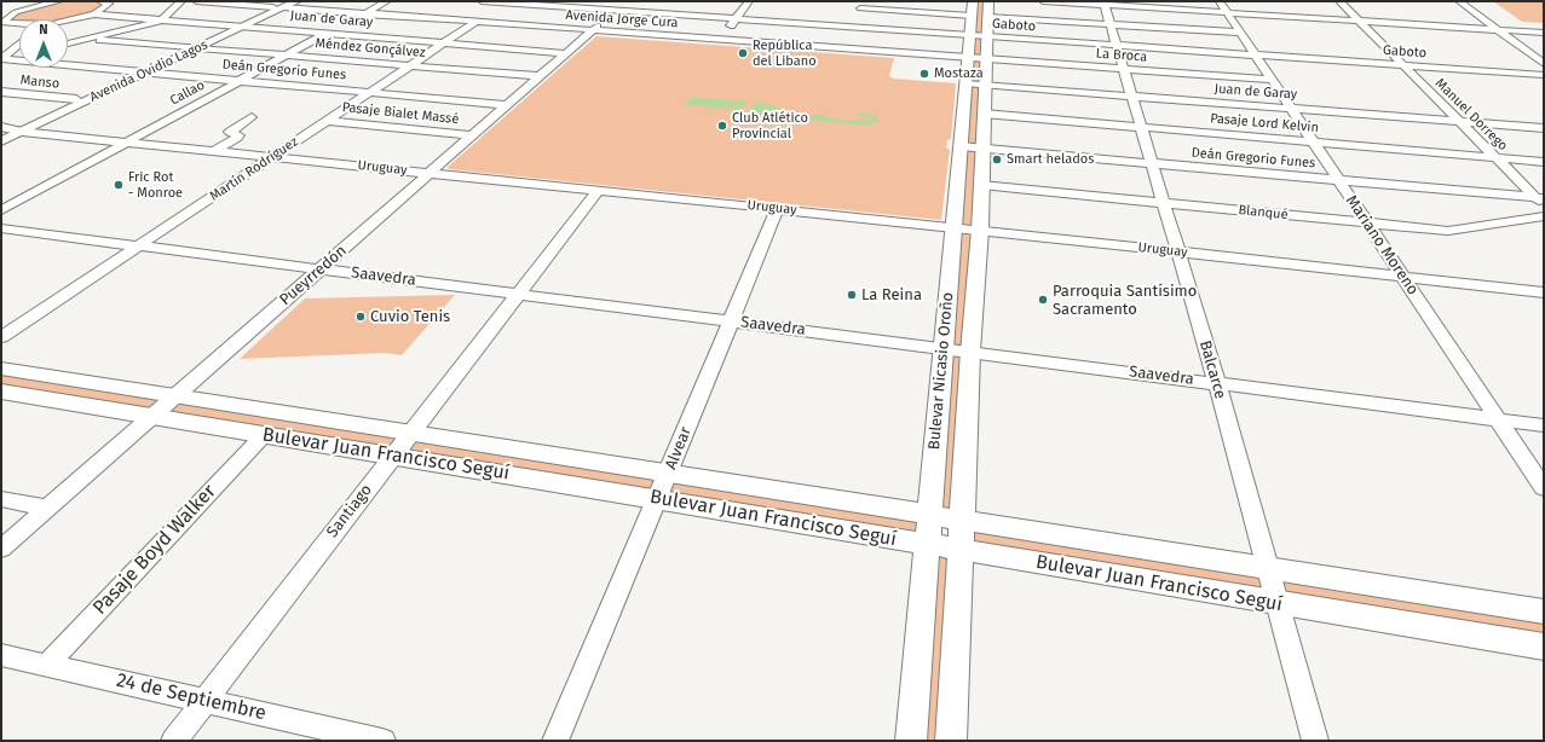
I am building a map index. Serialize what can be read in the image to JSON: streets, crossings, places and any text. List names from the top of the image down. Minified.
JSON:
{"streets":{"main road":["Avenida Ovidio Lagos","Bulevar Nicasio Oroño","Bulevar Juan Francisco Seguí"],"street":["Juan de Garay","Avenida Jorge Cura","Gaboto","Méndez Gonçálvez","La Broca","Deán Gregorio Funes","Manso","Callao","Pasaje Bialet Massé","Manuel Dorrego","Pasaje Lord Kelvin","Uruguay","Martín Rodríguez","Blanqué","Mariano Moreno","Pueyrredón","Saavedra","Balcarce","Alvear","Santiago","Pasaje Boyd Walker","24 de Septiembre"]},"crossings":[["Juan de Garay","Avenida Ovidio Lagos"],["Juan de Garay","Callao"],["Juan de Garay","Manuel Dorrego"],["Juan de Garay","Martín Rodríguez"],["Juan de Garay","Mariano Moreno"],["Juan de Garay","Pueyrredón"],["Juan de Garay","Balcarce"],["Juan de Garay","Bulevar Nicasio Oroño"],["Avenida Jorge Cura","Gaboto"],["Avenida Jorge Cura","La Broca"],["Avenida Jorge Cura","Avenida Ovidio Lagos"],["Avenida Jorge Cura","Callao"],["Avenida Jorge Cura","Martín Rodríguez"],["Avenida Jorge Cura","Pueyrredón"],["Avenida Jorge Cura","Bulevar Nicasio Oroño"],["Gaboto","Manuel Dorrego"],["Gaboto","Martín Rodríguez"],["Gaboto","Mariano Moreno"],["Gaboto","Pueyrredón"],["Gaboto","Balcarce"],["Gaboto","Bulevar Nicasio Oroño"],["Méndez Gonçálvez","Avenida Ovidio Lagos"],["Méndez Gonçálvez","Callao"],["Méndez Gonçálvez","Martín Rodríguez"],["Méndez Gonçálvez","Pueyrredón"],["La Broca","Mariano Moreno"],["La Broca","Balcarce"],["La Broca","Bulevar Nicasio Oroño"],["Deán Gregorio Funes","Avenida Ovidio Lagos"],["Deán Gregorio Funes","Callao"],["Deán Gregorio Funes","Manuel Dorrego"],["Deán Gregorio Funes","Martín Rodríguez"],["Deán Gregorio Funes","Mariano Moreno"],["Deán Gregorio Funes","Pueyrredón"],["Deán Gregorio Funes","Balcarce"],["Deán Gregorio Funes","Bulevar Nicasio Oroño"],["Avenida Ovidio Lagos","Manso"],["Avenida Ovidio Lagos","Uruguay"],["Callao","Uruguay"],["Pasaje Bialet Massé","Martín Rodríguez"],["Pasaje Bialet Massé","Pueyrredón"],["Manuel Dorrego","Pasaje Lord Kelvin"],["Pasaje Lord Kelvin","Mariano Moreno"],["Pasaje Lord Kelvin","Balcarce"],["Pasaje Lord Kelvin","Bulevar Nicasio Oroño"],["Uruguay","Martín Rodríguez"],["Uruguay","Mariano Moreno"],["Uruguay","Pueyrredón"],["Uruguay","Balcarce"],["Uruguay","Bulevar Nicasio Oroño"],["Uruguay","Alvear"],["Uruguay","Santiago"],["Martín Rodríguez","Saavedra"],["Blanqué","Mariano Moreno"],["Blanqué","Balcarce"],["Blanqué","Bulevar Nicasio Oroño"],["Mariano Moreno","Saavedra"],["Pueyrredón","Saavedra"],["Pueyrredón","Bulevar Juan Francisco Seguí"],["Saavedra","Balcarce"],["Saavedra","Bulevar Nicasio Oroño"],["Saavedra","Alvear"],["Saavedra","Santiago"],["Balcarce","Bulevar Juan Francisco Seguí"],["Bulevar Nicasio Oroño","Bulevar Juan Francisco Seguí"],["Alvear","Bulevar Juan Francisco Seguí"],["Bulevar Juan Francisco Seguí","Santiago"],["Bulevar Juan Francisco Seguí","Pasaje Boyd Walker"],["Santiago","24 de Septiembre"],["Pasaje Boyd Walker","24 de Septiembre"]],"places":["República del Libano","Mostaza","Club Atlético Provincial","Smart helados","Fric Rot - Monroe","La Reina","Parroquia Santísimo Sacramento","Cuvio Tenis"],"north":"top"}
